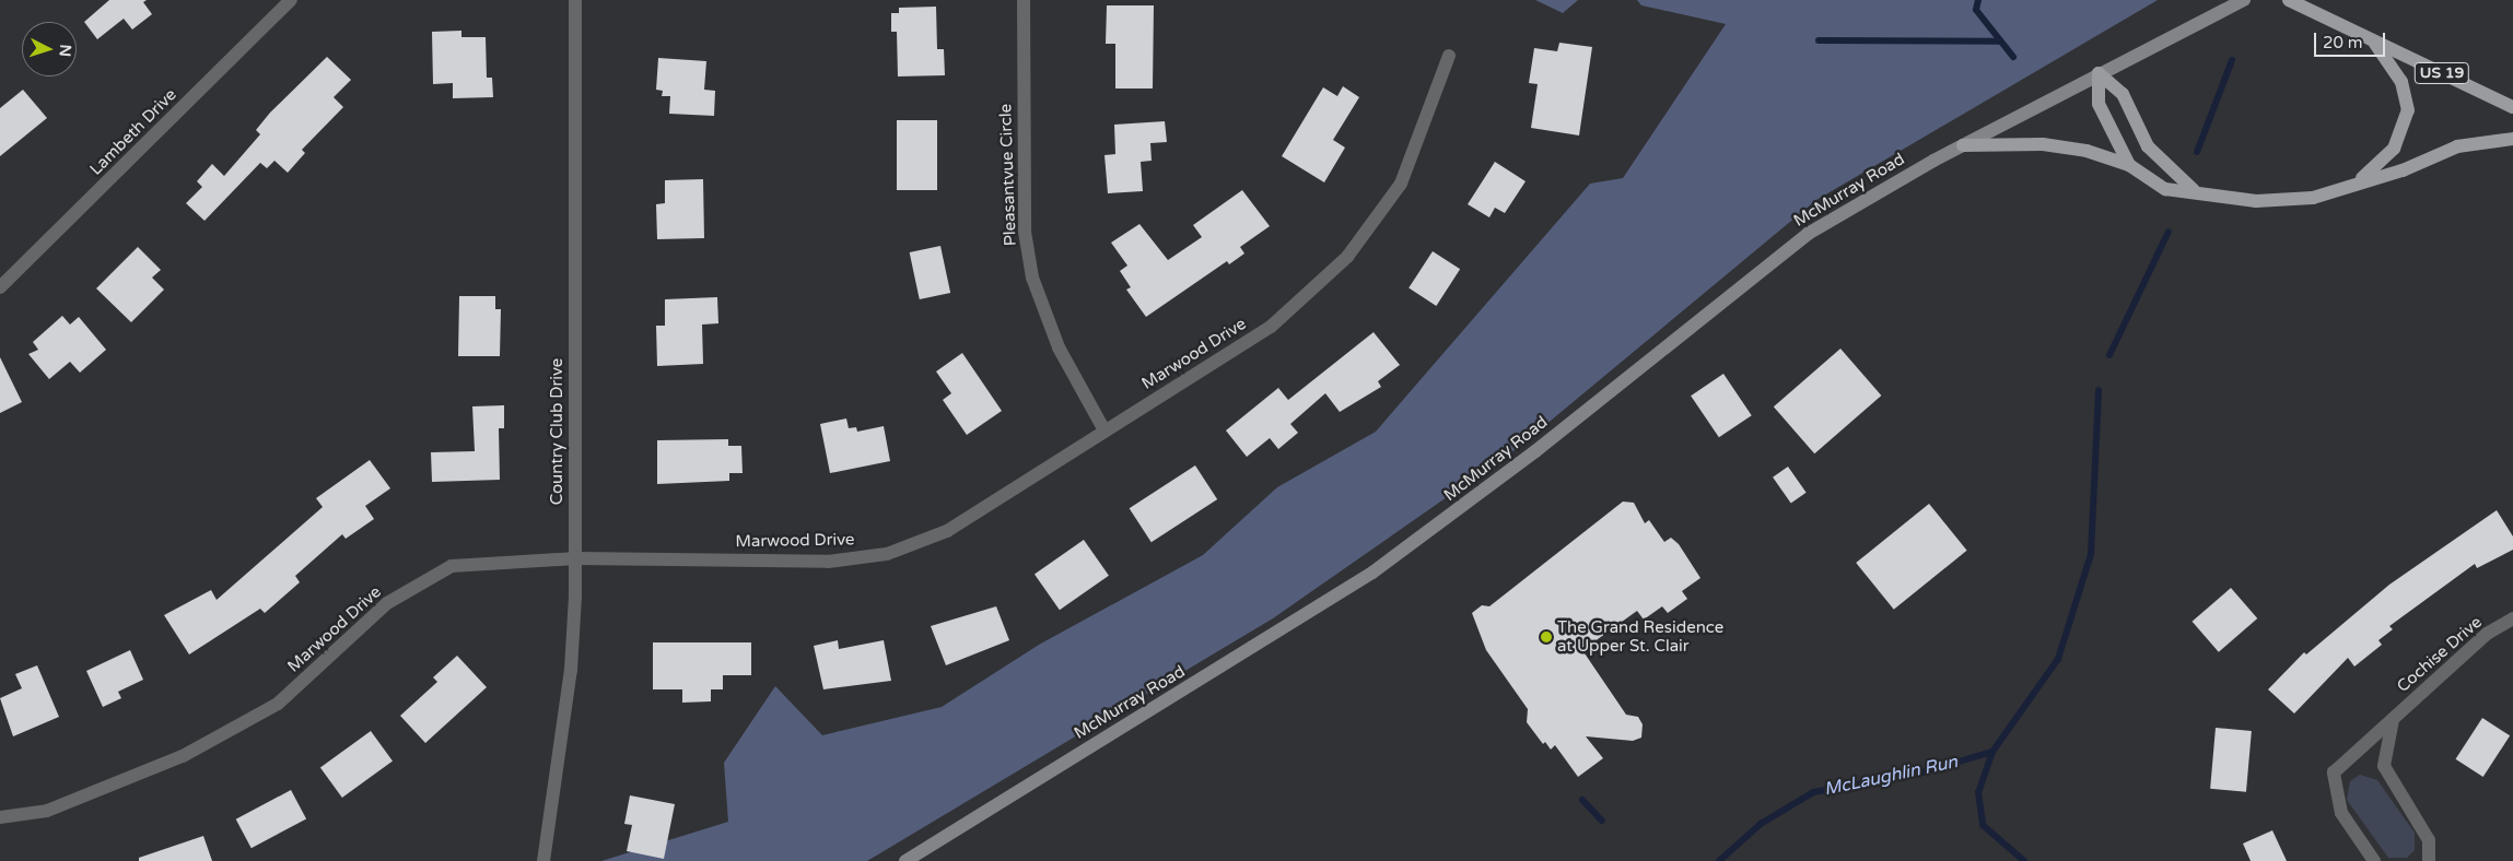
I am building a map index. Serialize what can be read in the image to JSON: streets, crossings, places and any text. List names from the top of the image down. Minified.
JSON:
{"streets":{"main road":["US 19","McMurray Road"],"street":["Lambeth Drive","Pleasantvue Circle","Marwood Drive","Country Club Drive","Cochise Drive"]},"crossings":[["Pleasantvue Circle","Marwood Drive"],["Marwood Drive","Country Club Drive"]],"water":["McLaughlin Run"],"places":["The Grand Residence at Upper St. Clair"],"scale_bar":"20 m","north":"right"}
